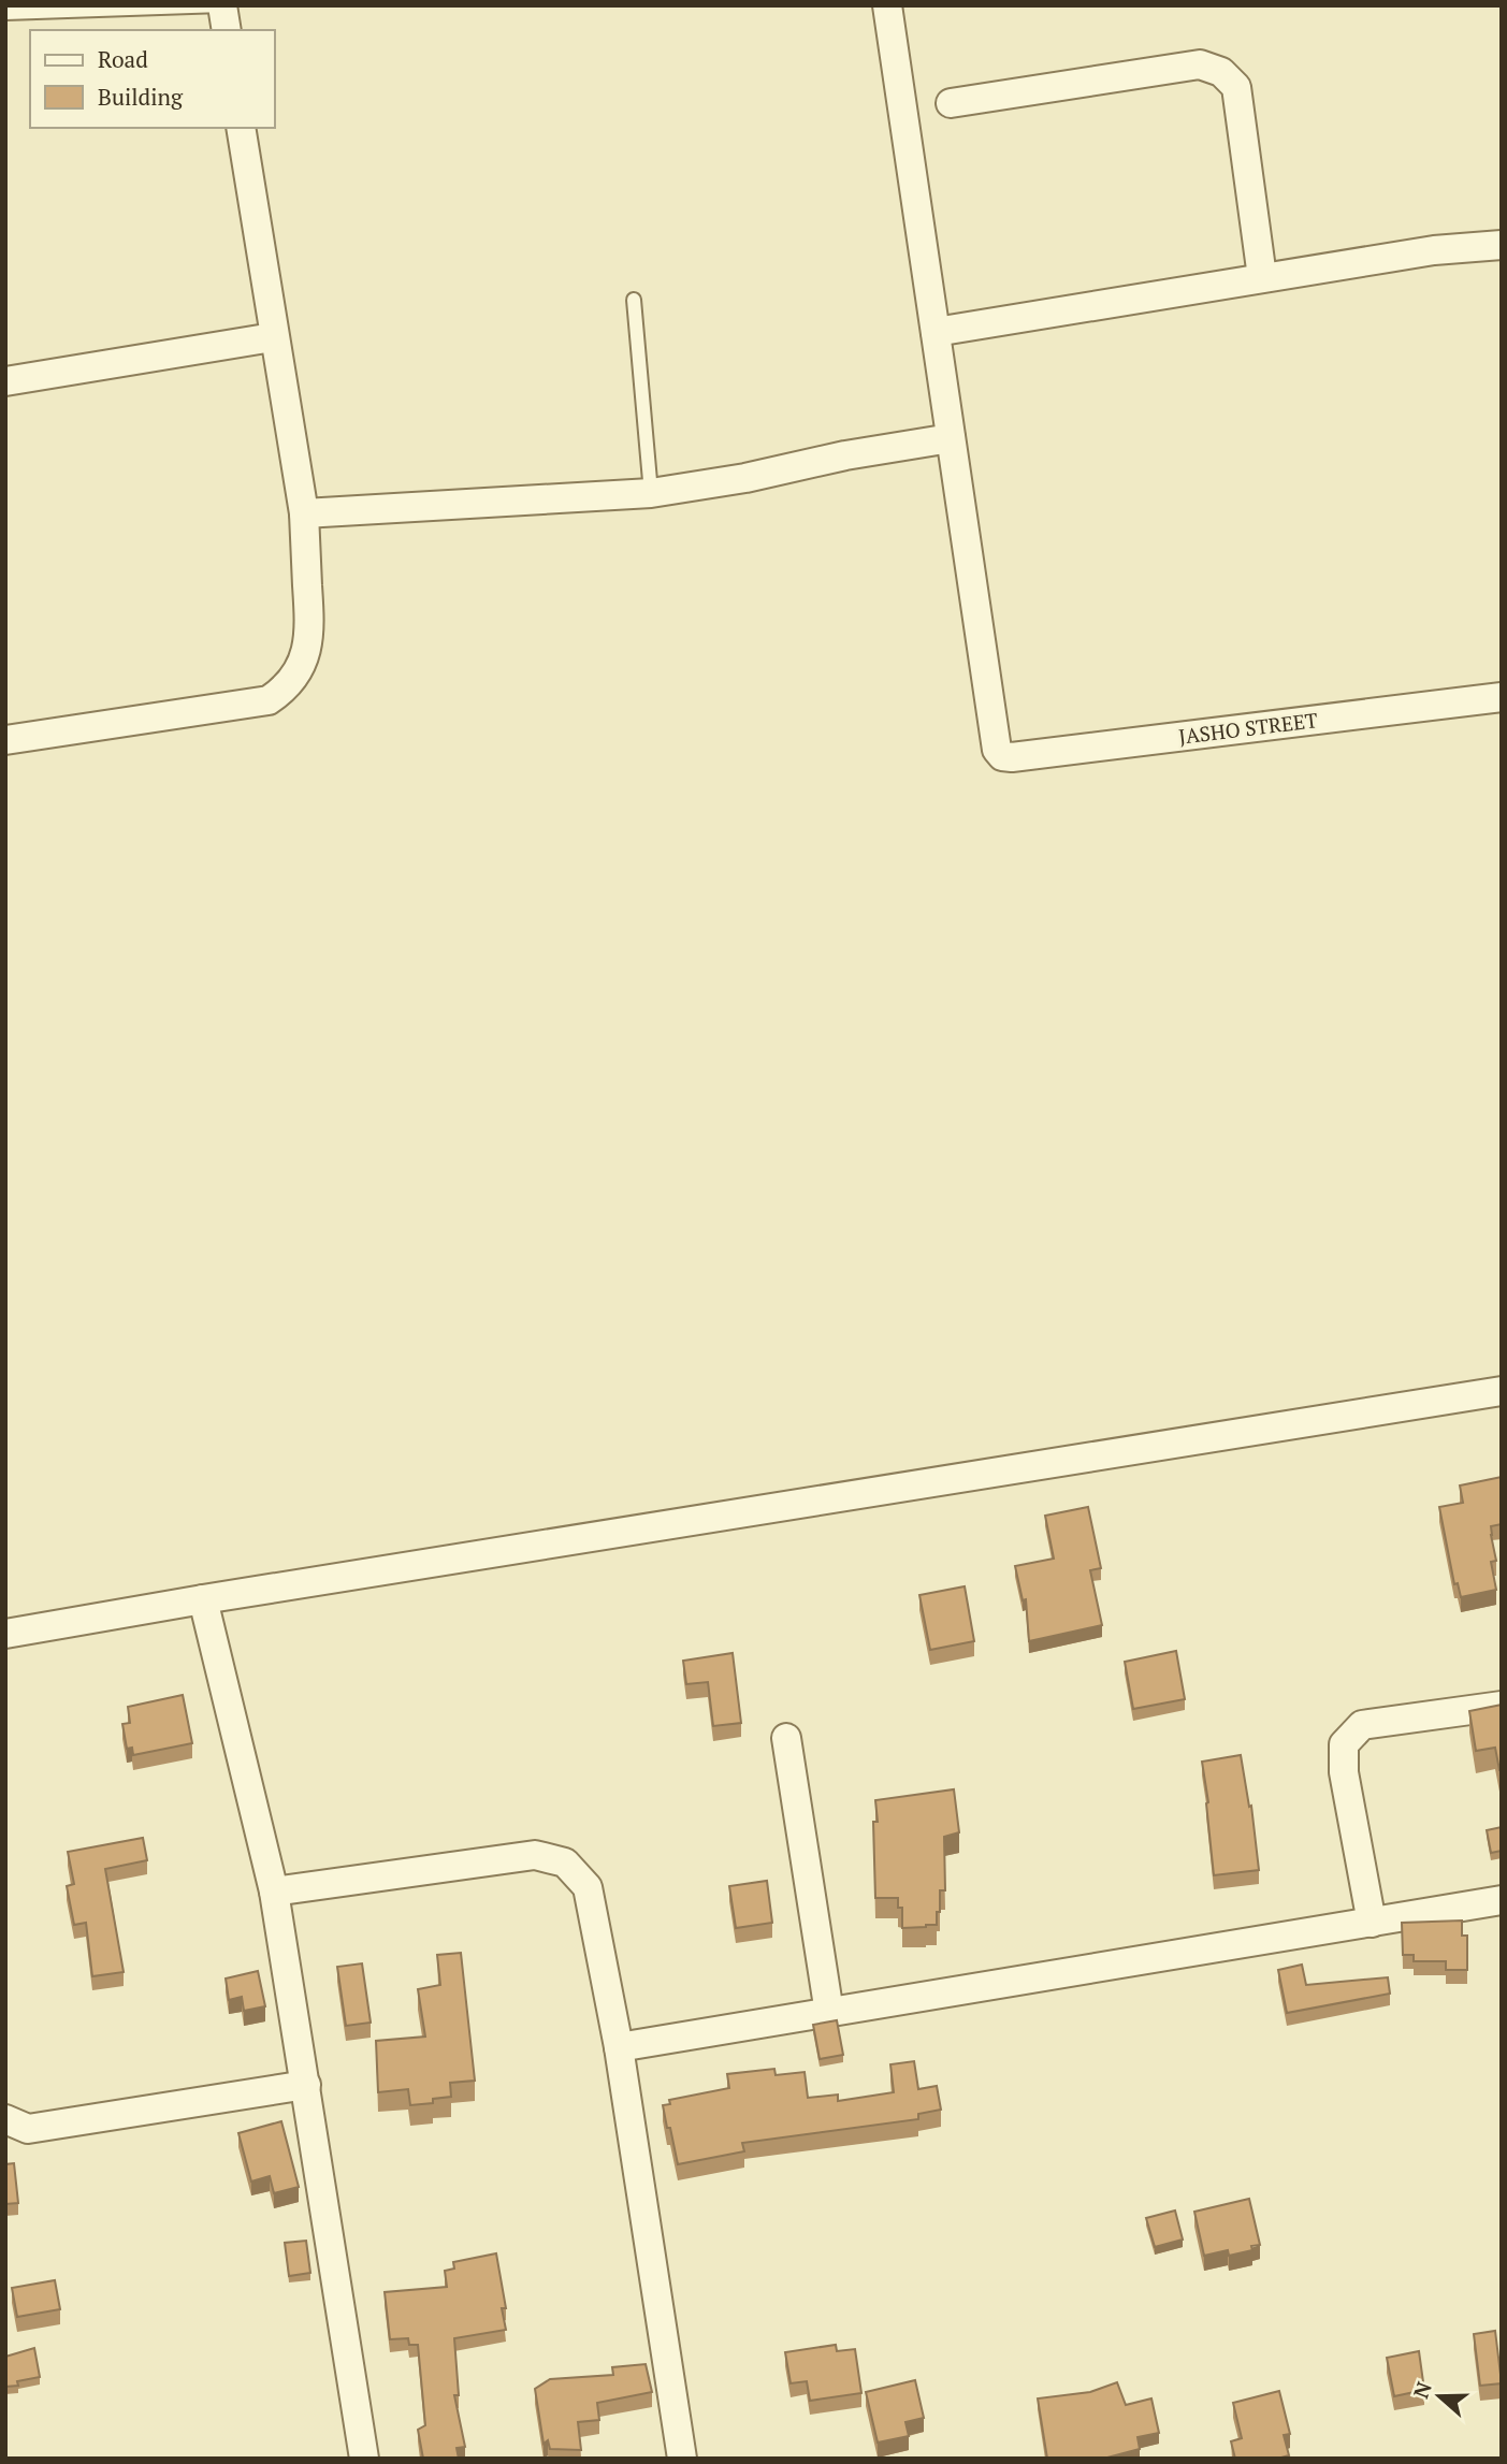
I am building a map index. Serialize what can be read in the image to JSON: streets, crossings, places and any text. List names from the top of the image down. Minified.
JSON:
{"streets":{"street":["JASHO STREET"]},"legend":["Road","Building"],"north":"left"}
